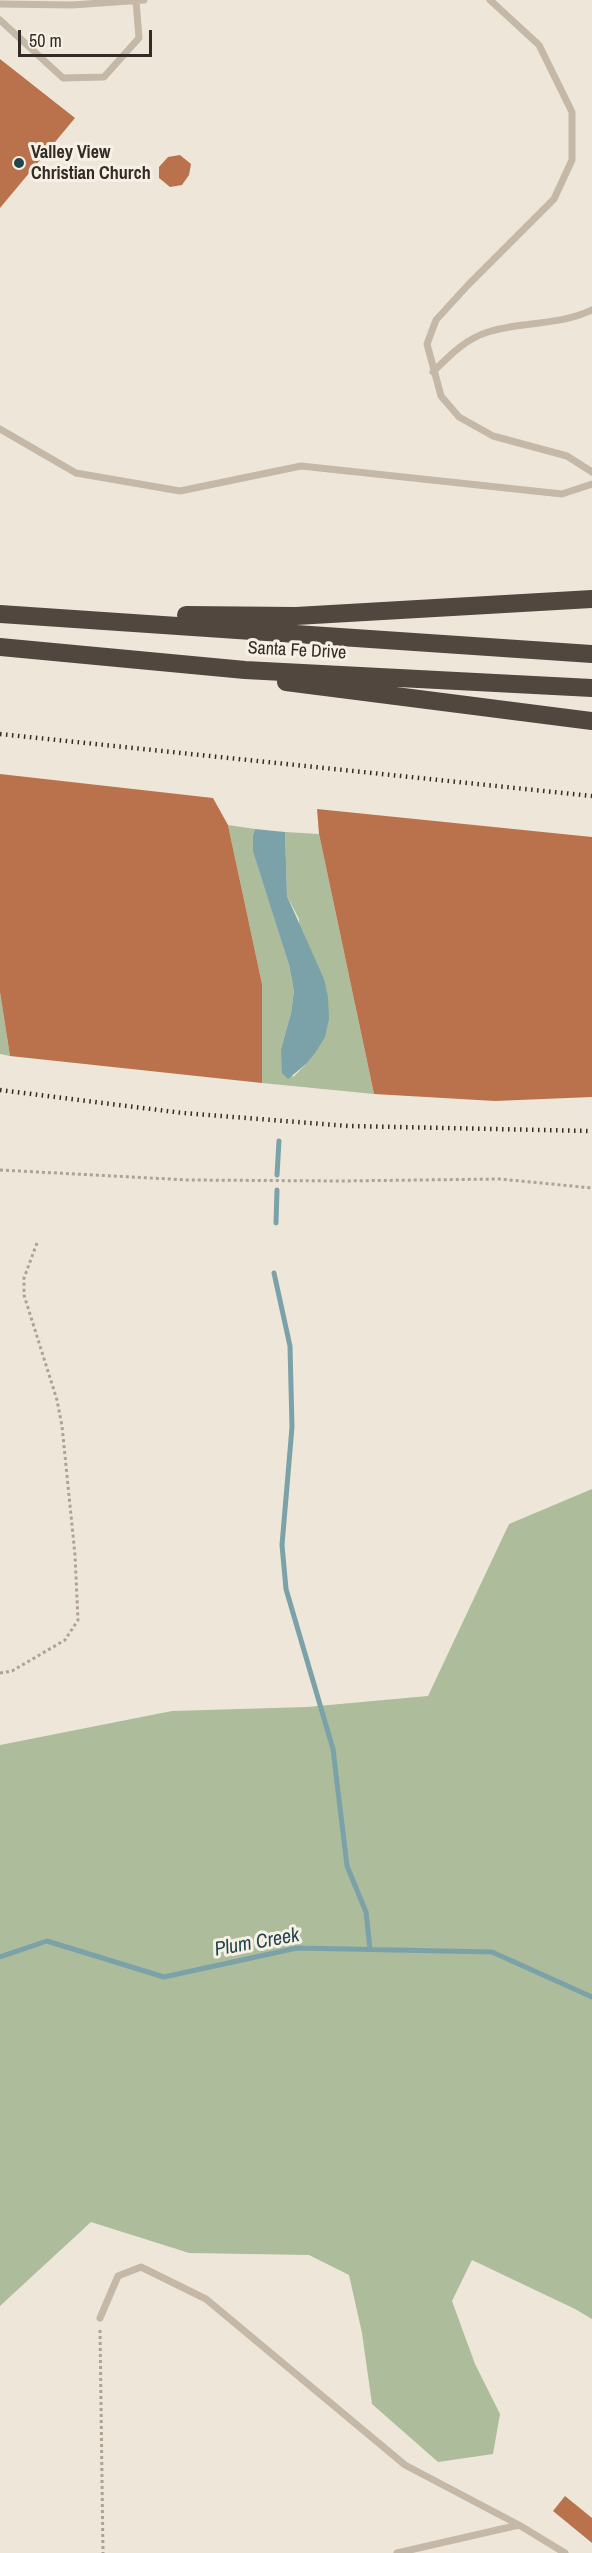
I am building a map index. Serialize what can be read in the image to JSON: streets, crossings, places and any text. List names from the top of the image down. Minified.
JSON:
{"streets":{"highway":["Santa Fe Drive"]},"water":["Plum Creek"],"places":["Valley View Christian Church"],"scale_bar":"50 m"}
